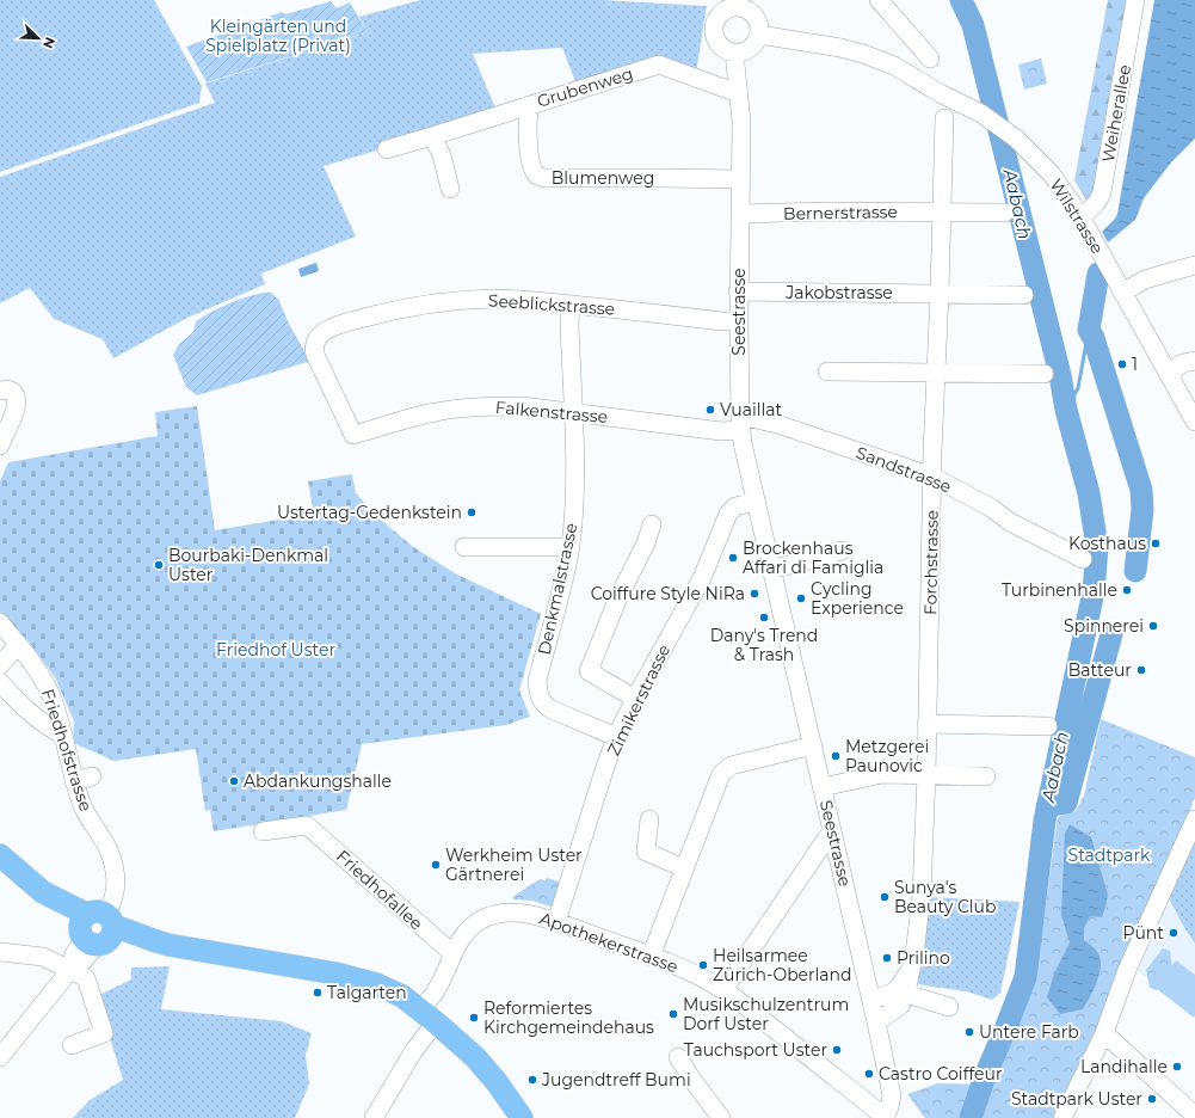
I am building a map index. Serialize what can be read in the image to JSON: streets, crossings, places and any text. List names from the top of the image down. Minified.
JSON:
{"streets":{"street":["Grubenweg","Weiherallee","Blumenweg","Bernerstrasse","Wilstrasse","Jakobstrasse","Seeblickstrasse","Seestrasse","Falkenstrasse","Sandstrasse","Forchstrasse","Denkmalstrasse","Zimikerstrasse","Friedhofstrasse","Friedhofallee","Apothekerstrasse"]},"crossings":[["Grubenweg","Blumenweg"],["Grubenweg","Seestrasse"],["Weiherallee","Wilstrasse"],["Blumenweg","Seestrasse"],["Bernerstrasse","Seestrasse"],["Bernerstrasse","Forchstrasse"],["Wilstrasse","Seestrasse"],["Jakobstrasse","Seestrasse"],["Jakobstrasse","Forchstrasse"],["Seeblickstrasse","Seestrasse"],["Seeblickstrasse","Falkenstrasse"],["Seeblickstrasse","Denkmalstrasse"],["Seestrasse","Falkenstrasse"],["Seestrasse","Sandstrasse"],["Seestrasse","Forchstrasse"],["Seestrasse","Zimikerstrasse"],["Seestrasse","Apothekerstrasse"],["Falkenstrasse","Sandstrasse"],["Falkenstrasse","Denkmalstrasse"],["Sandstrasse","Forchstrasse"],["Denkmalstrasse","Zimikerstrasse"],["Zimikerstrasse","Apothekerstrasse"],["Friedhofallee","Apothekerstrasse"]],"water":["Aabach"],"parks":["Kleingärten und Spielplatz (Privat)","Friedhof Uster","Stadtpark"],"places":["1","Vuaillat","Ustertag-Gedenkstein","Kosthaus","Brockenhaus Affari di Famiglia","Bourbaki-Denkmal Uster","Turbinenhalle","Coiffure Style NiRa","Cycling Experience","Dany's Trend & Trash","Spinnerei","Batteur","Metzgerei Paunovic","Abdankungshalle","Werkheim Uster Gärtnerei","Sunya's Beauty Club","Pünt","Prilino","Heilsarmee Zürich-Oberland","Talgarten","Musikschulzentrum Dorf Uster","Reformiertes Kirchgemeindehaus","Untere Farb","Tauchsport Uster","Landihalle","Castro Coiffeur","Jugendtreff Bumi","Stadtpark Uster"],"north":"bottom right"}
